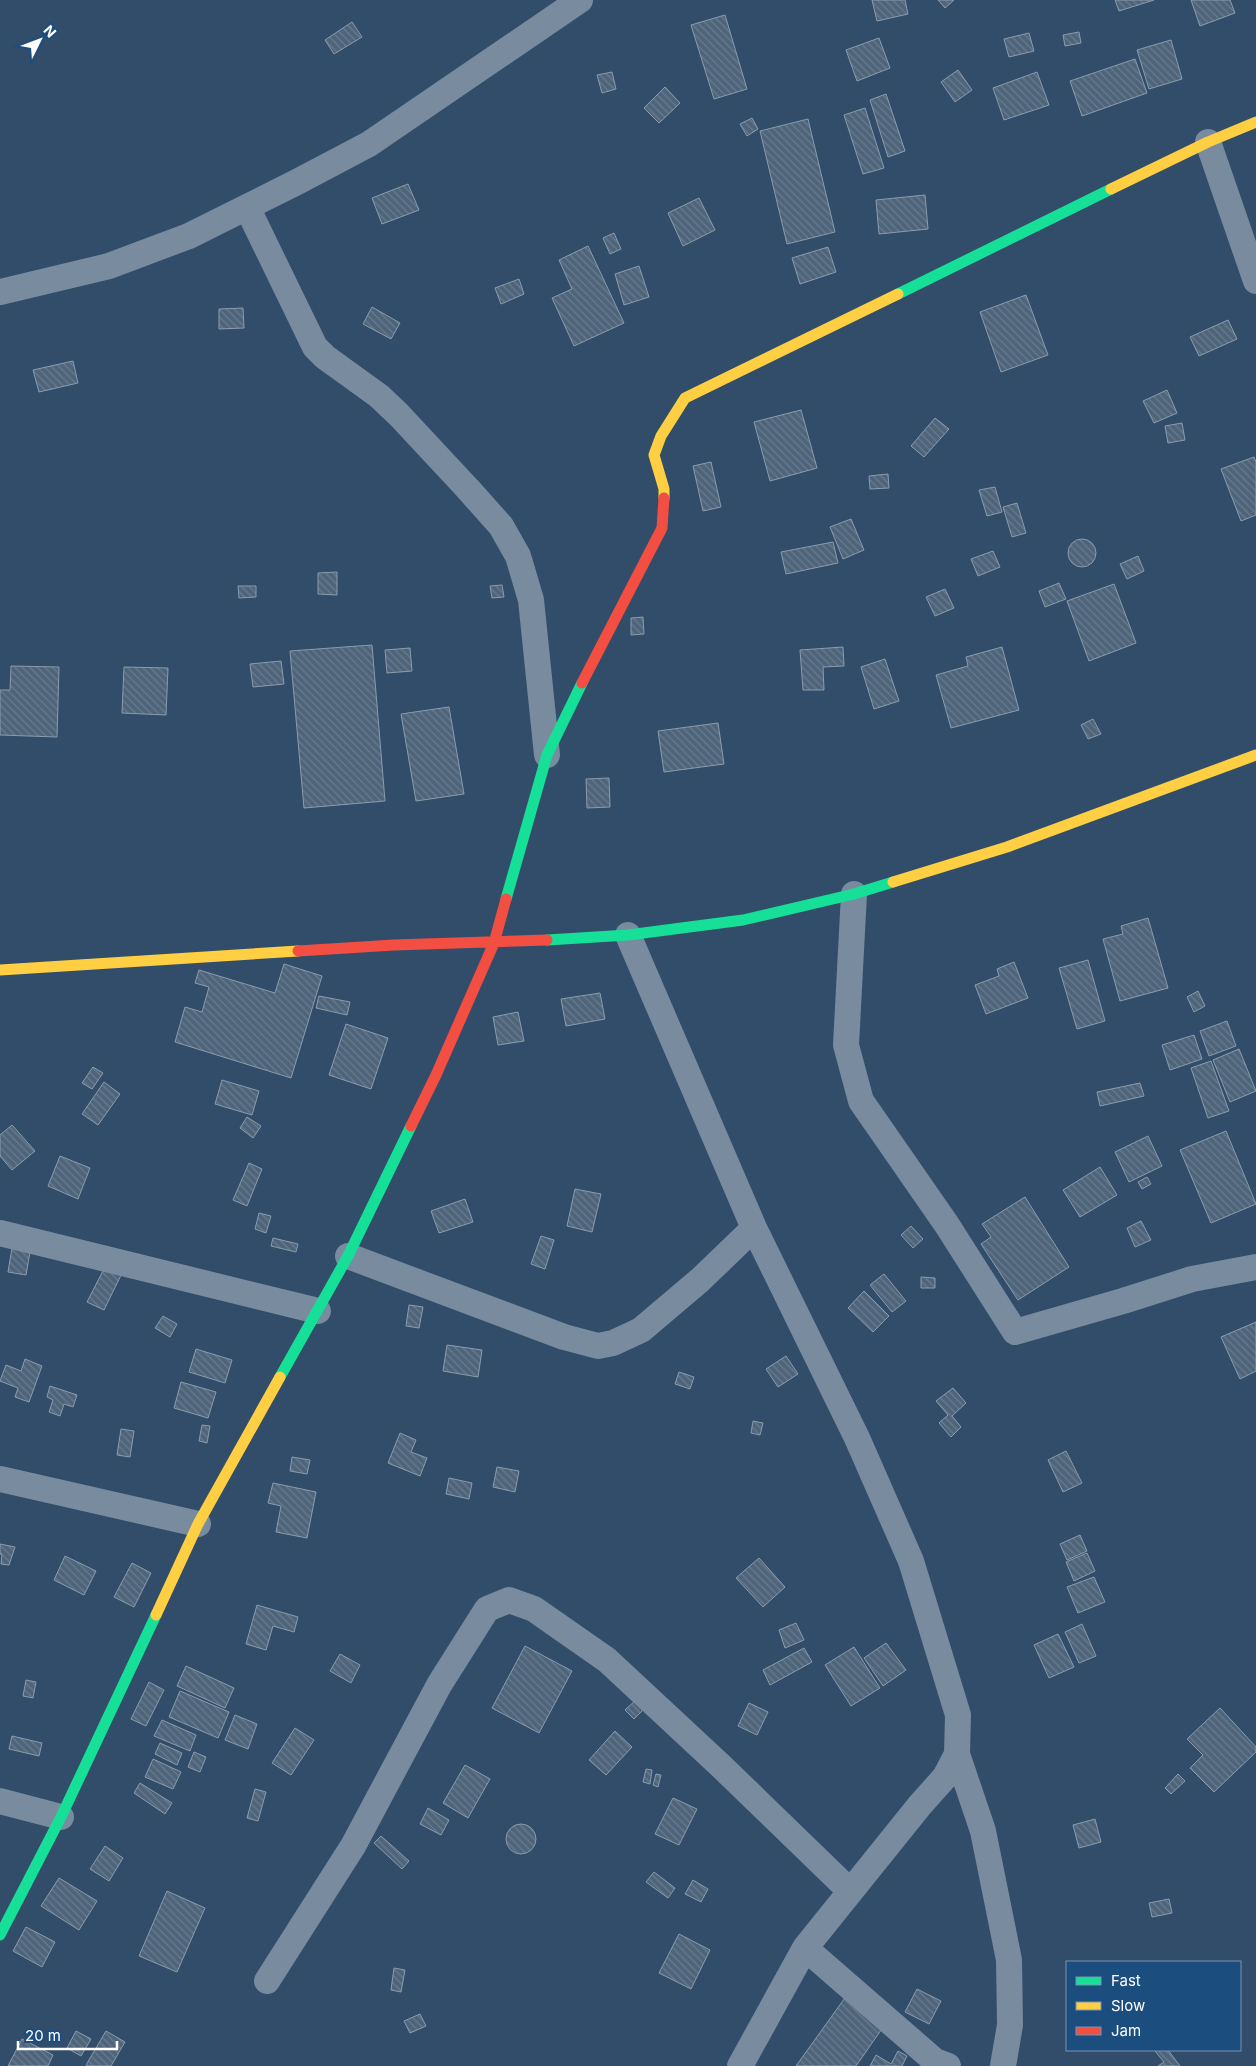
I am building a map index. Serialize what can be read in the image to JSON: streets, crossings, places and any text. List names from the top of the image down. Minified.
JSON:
{"legend":["Fast","Slow","Jam"],"scale_bar":"20 m","north":"top right"}
